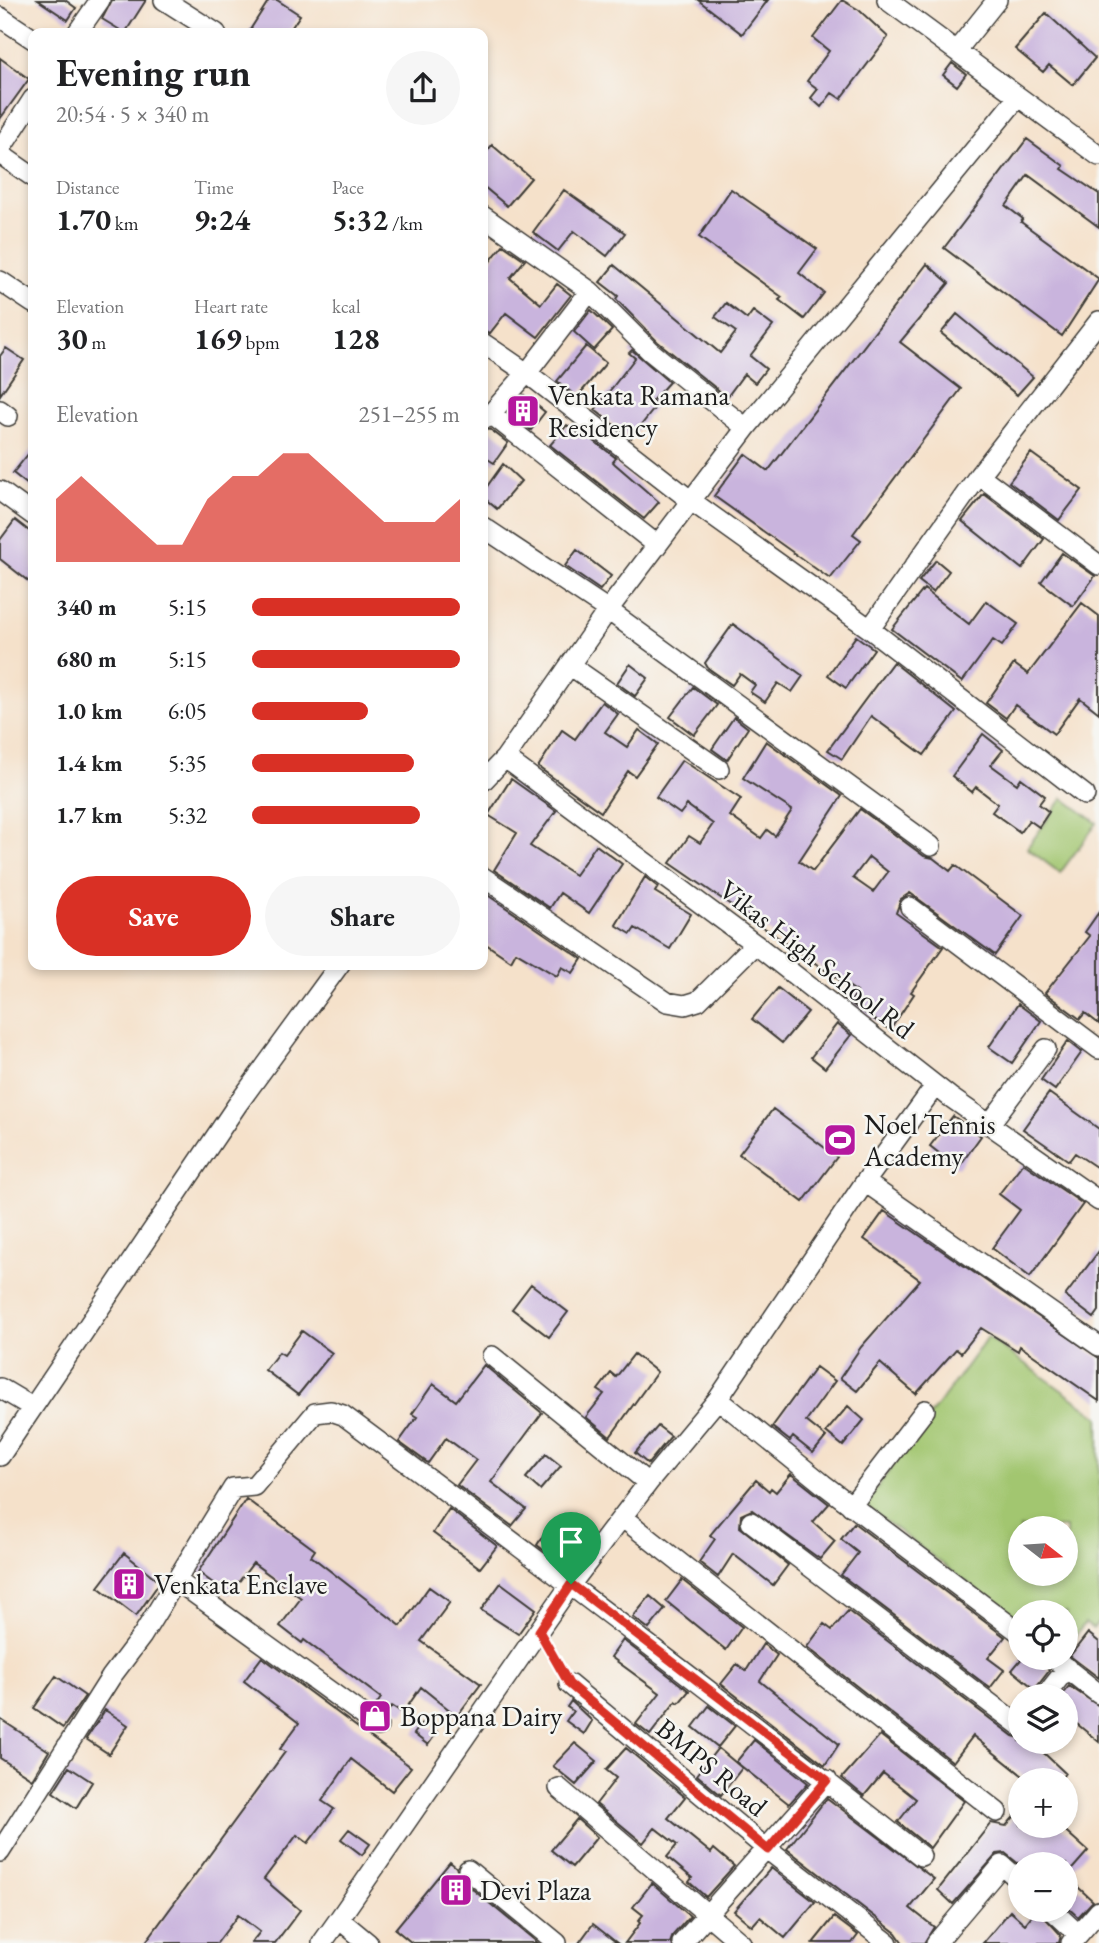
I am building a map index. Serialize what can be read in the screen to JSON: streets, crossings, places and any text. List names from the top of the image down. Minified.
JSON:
{"streets":{"street":["Vikas High School Rd","BMPS Road"]},"places":{"building":["Venkata Ramana Residency","Venkata Enclave","Devi Plaza"],"sports":["Noel Tennis Academy"],"shop":["Boppana Dairy"]},"north":"right","page":{"heading":["Evening run","20:54 · 5 × 340 m"],"stats":[["Distance","1.70 km"],["Time","9:24"],["Pace","5:32 /km"],["Elevation","30 m"],["Heart rate","169 bpm"],["kcal","128"]],"chart":["Elevation","251–255 m"],"list":[{"name":"340 m","note":"5:15"},{"name":"680 m","note":"5:15"},{"name":"1.0 km","note":"6:05"},{"name":"1.4 km","note":"5:35"},{"name":"1.7 km","note":"5:32"}],"buttons":["Save","Share"],"map_buttons":["+","−"]}}
